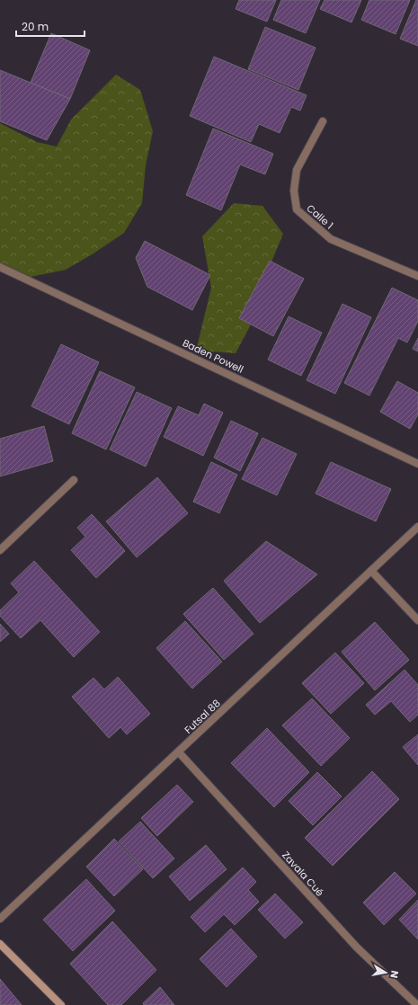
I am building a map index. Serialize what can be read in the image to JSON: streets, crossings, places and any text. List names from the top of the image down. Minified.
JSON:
{"streets":{"street":["Calle 1","Baden Powell","Futsal 88","Zavala Cué"]},"crossings":[["Futsal 88","Zavala Cué"]],"scale_bar":"20 m","north":"right"}
